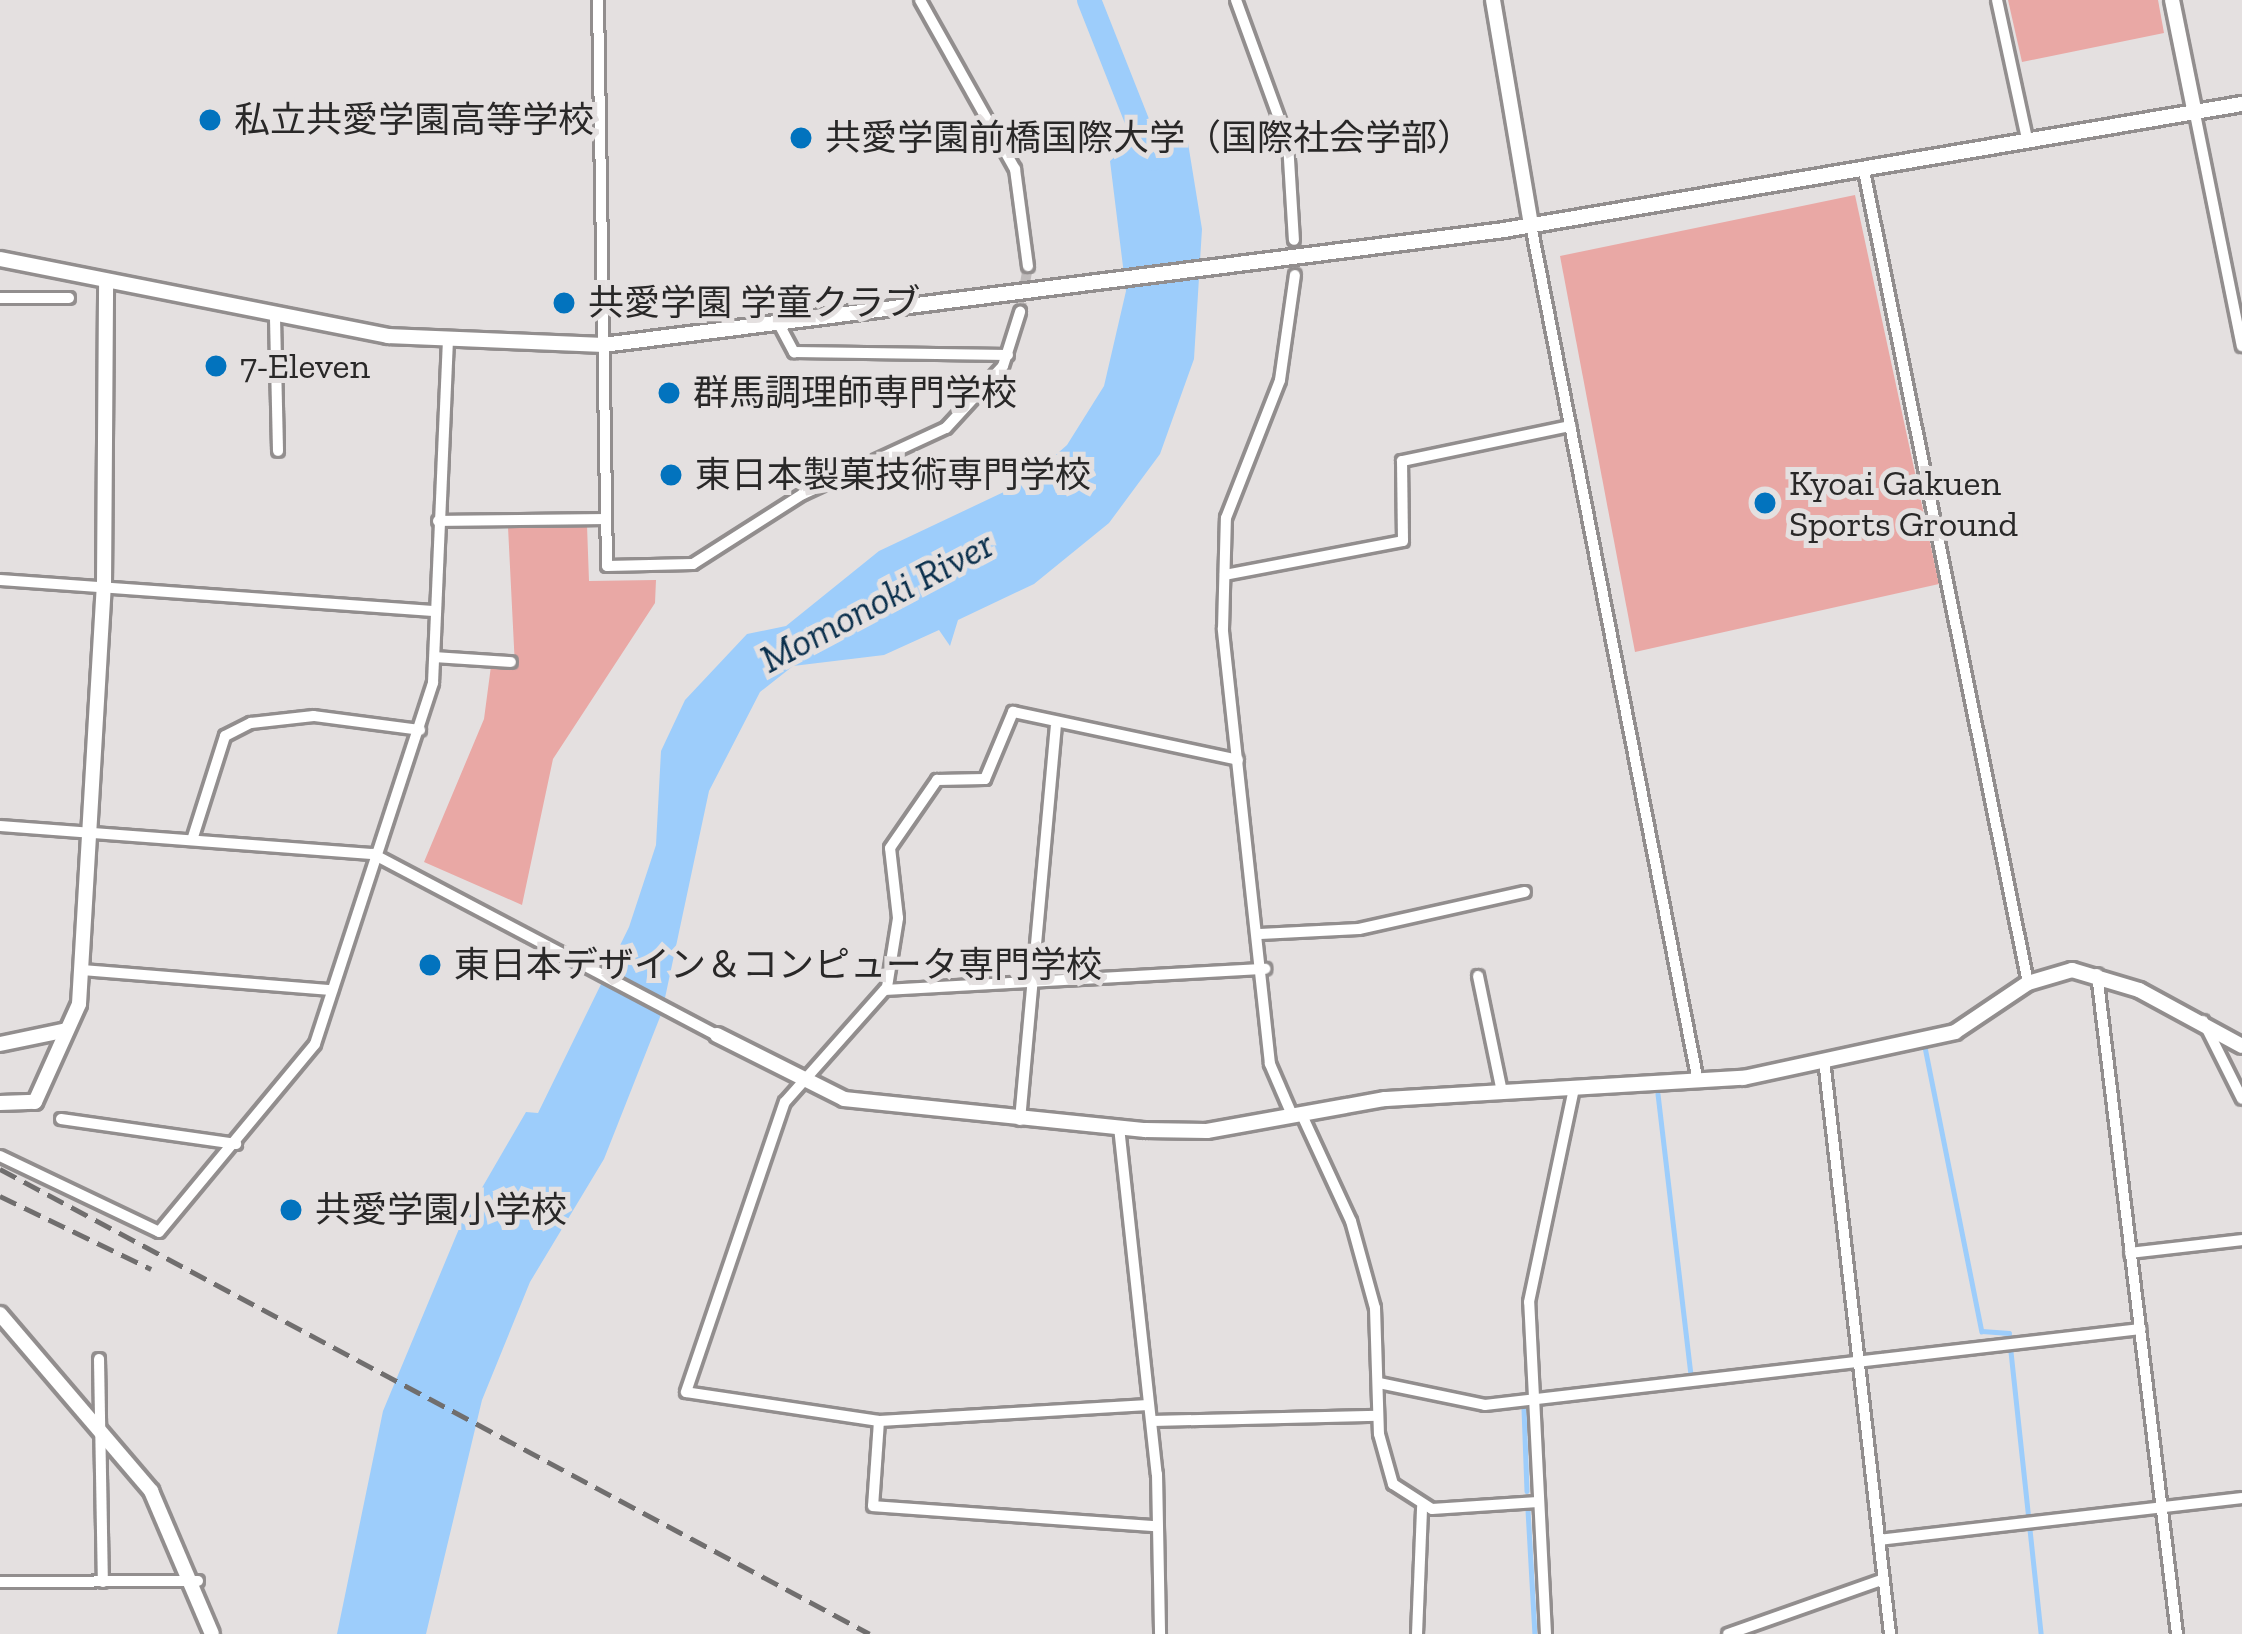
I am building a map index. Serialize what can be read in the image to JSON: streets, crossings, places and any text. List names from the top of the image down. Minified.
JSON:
{"water":["Momonoki River"],"places":["私立共愛学園高等学校","共愛学園前橋国際大学（国際社会学部）","共愛学園 学童クラブ","7-Eleven","群馬調理師専門学校","東日本製菓技術専門学校","Kyoai Gakuen Sports Ground","東日本デザイン＆コンピュータ専門学校","共愛学園小学校"]}
